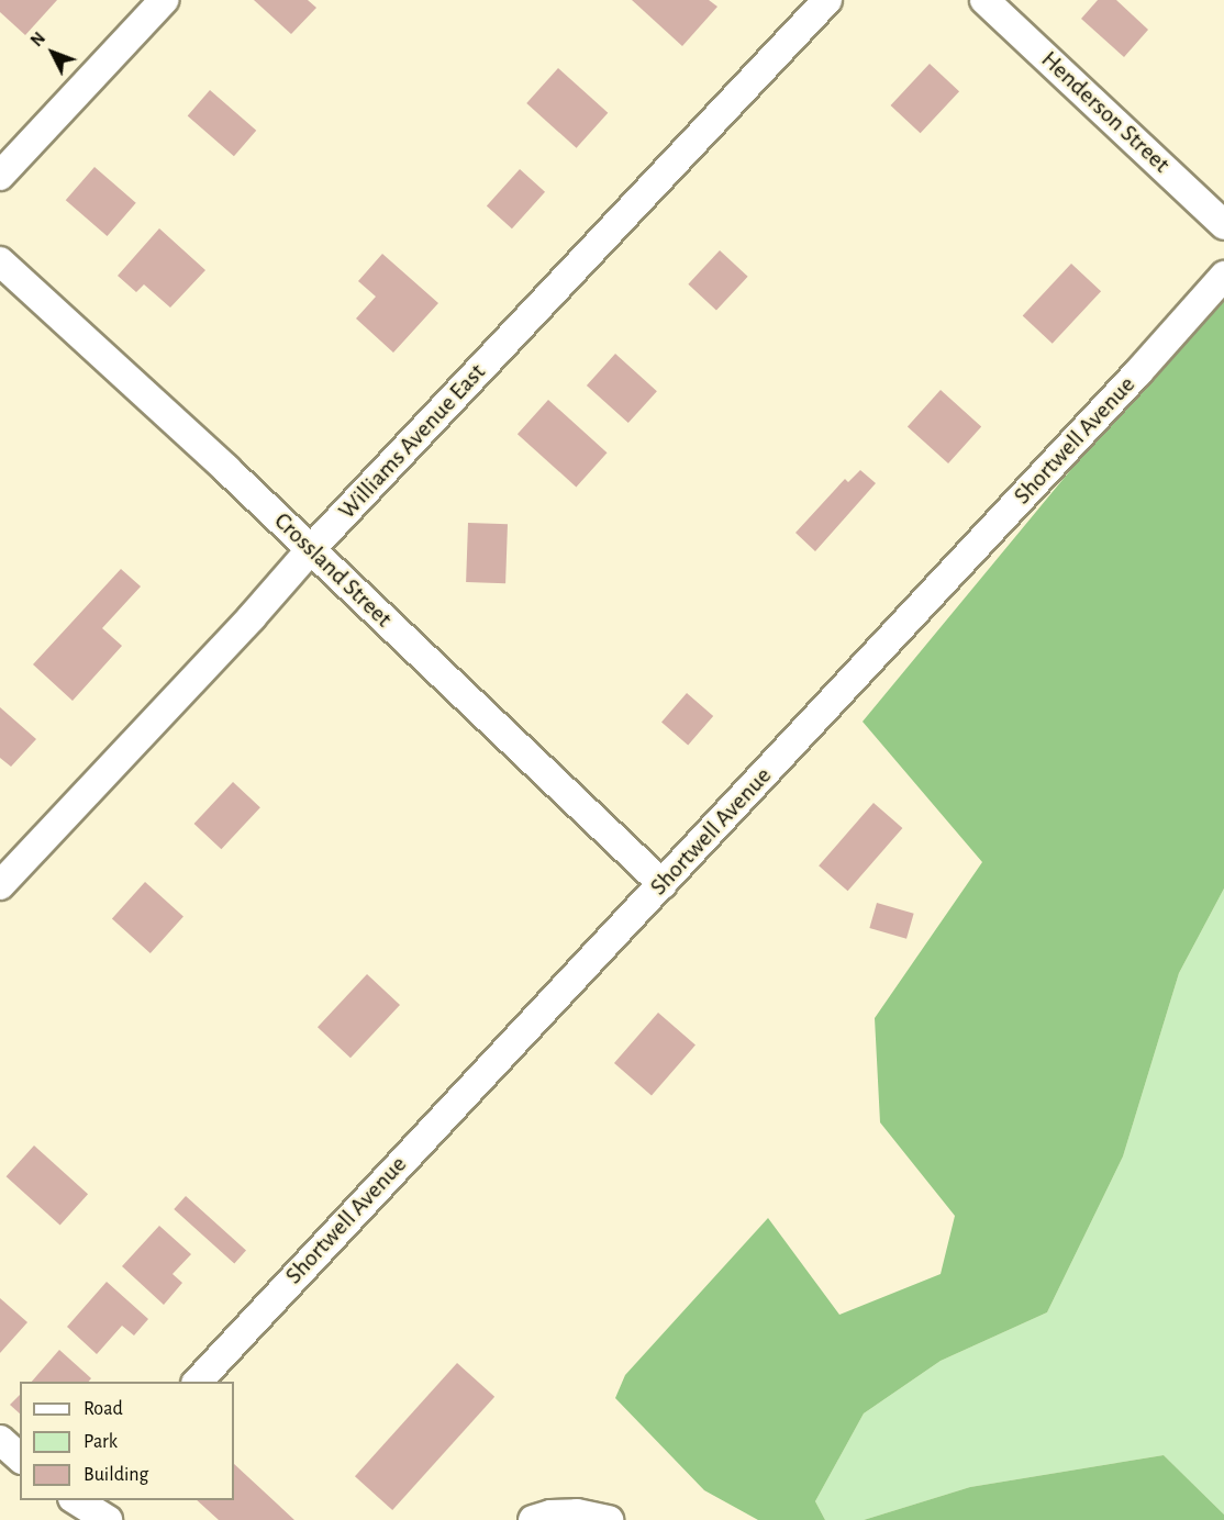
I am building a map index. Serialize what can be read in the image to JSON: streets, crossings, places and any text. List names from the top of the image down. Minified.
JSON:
{"streets":{"street":["Henderson Street","Shortwell Avenue","Williams Avenue East","Crossland Street"]},"crossings":[["Shortwell Avenue","Crossland Street"],["Williams Avenue East","Crossland Street"]],"legend":["Road","Park","Building"],"north":"top left"}
